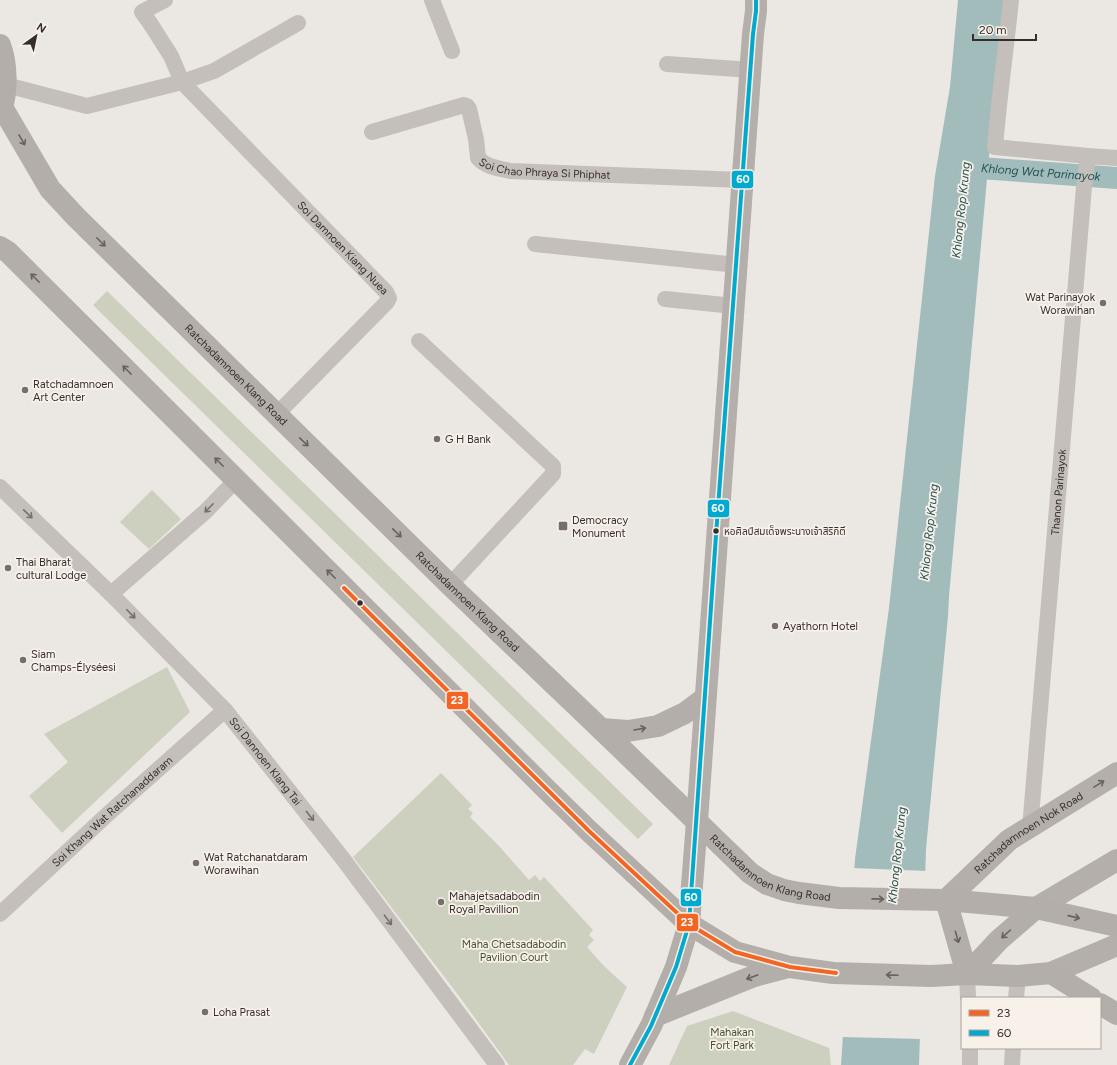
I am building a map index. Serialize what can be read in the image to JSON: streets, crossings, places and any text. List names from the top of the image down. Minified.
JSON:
{"streets":{"main road":["Ratchadamnoen Klang Road","Ratchadamnoen Nok Road"],"street":["Soi Chao Phraya Si Phiphat","Soi Damnoen Kiang Nuea","Thanon Parinayok","Soi Dannoen Klang Tai","Soi Khang Wat Ratchanaddaram"]},"crossings":[["Soi Damnoen Kiang Nuea","Ratchadamnoen Klang Road"],["Ratchadamnoen Klang Road","Ratchadamnoen Nok Road"],["Thanon Parinayok","Ratchadamnoen Nok Road"],["Soi Dannoen Klang Tai","Soi Khang Wat Ratchanaddaram"]],"one_way":["Soi Dannoen Klang Tai"],"water":["Khlong Wat Parinayok","Khlong Rop Krung"],"parks":["Maha Chetsadabodin Pavilion Court","Mahakan Fort Park"],"places":{"other":["Wat Parinayok Worawihan","Ratchadamnoen Art Center","G H Bank","หอศิลป์สมเด็จพระนางเจ้าสิริกิติ์","Thai Bharat cultural Lodge","Ayathorn Hotel","Siam Champs-Élyséesi","Wat Ratchanatdaram Worawihan","Mahajetsadabodin Royal Pavillion","Loha Prasat"],"transit":["Democracy Monument"]},"lines":["transit line 60","transit line 23"],"legend":["23","60"],"scale_bar":"20 m","north":"top right"}
